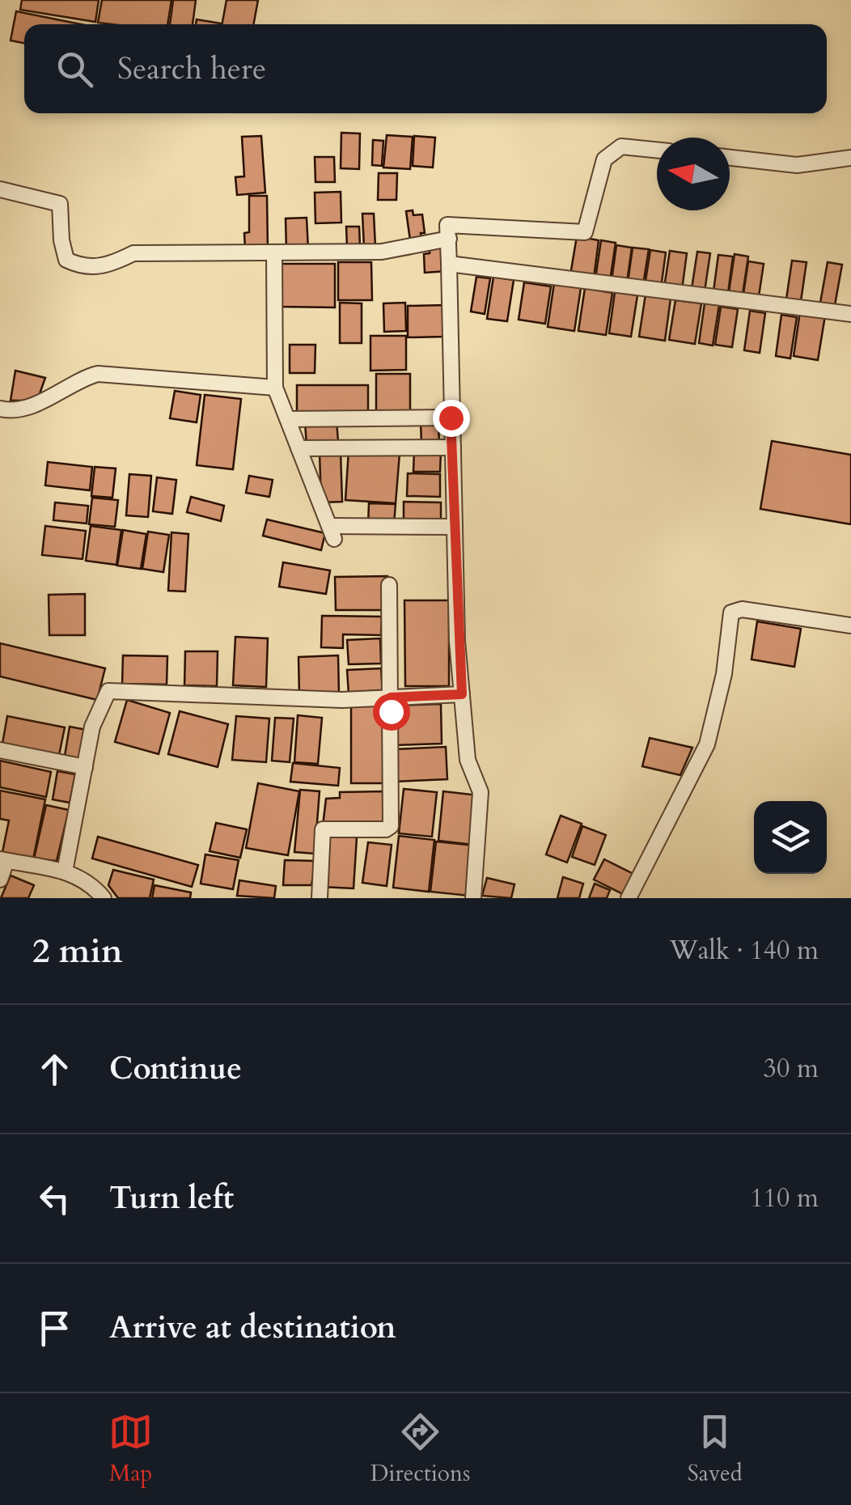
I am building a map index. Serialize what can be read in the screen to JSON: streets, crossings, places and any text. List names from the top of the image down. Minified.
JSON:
{"north":"left","page":{"search":"Search here","heading":["2 min","Walk · 140 m"],"list":[["Continue","30 m"],["Turn left","110 m"],"Arrive at destination"],"nav":["Map","Directions","Saved"]}}
